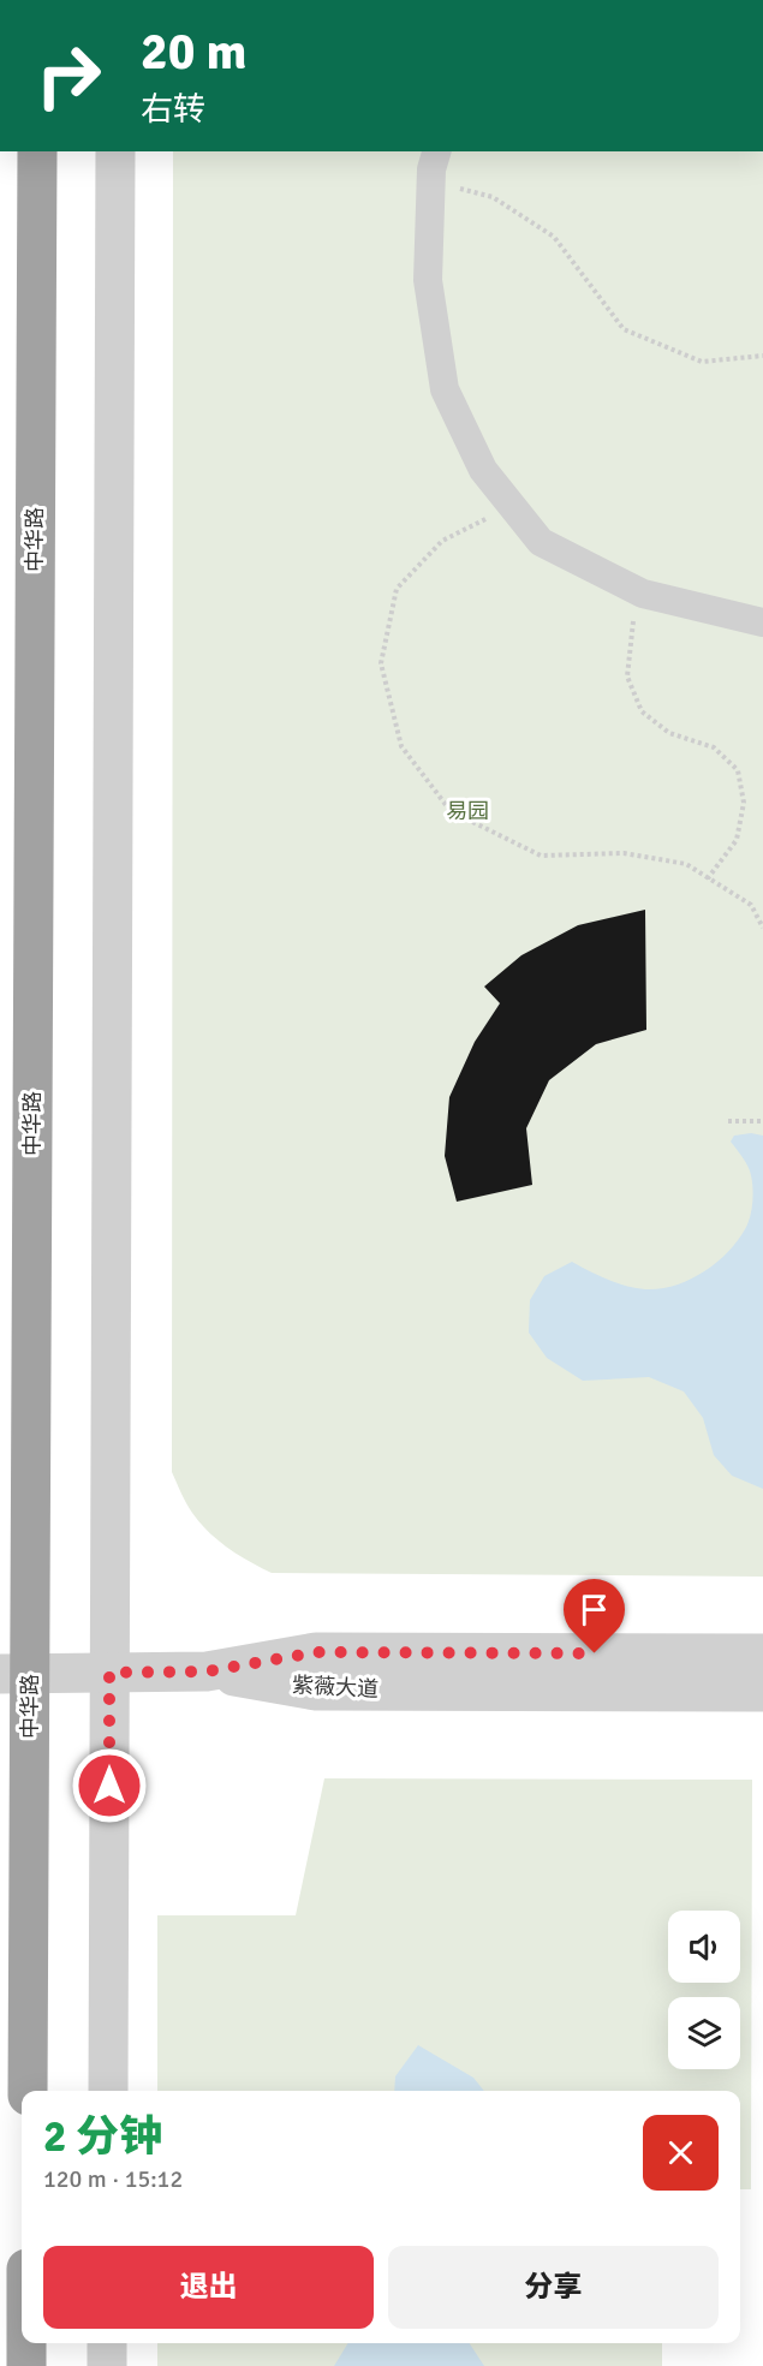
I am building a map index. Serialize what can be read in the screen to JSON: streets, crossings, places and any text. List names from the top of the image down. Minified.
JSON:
{"streets":{"highway":["中华路"],"street":["紫薇大道"]},"parks":["易园"],"page":{"turn":["20 m","右转"],"heading":["2 分钟","120 m · 15:12"],"buttons":["退出","分享"]}}
